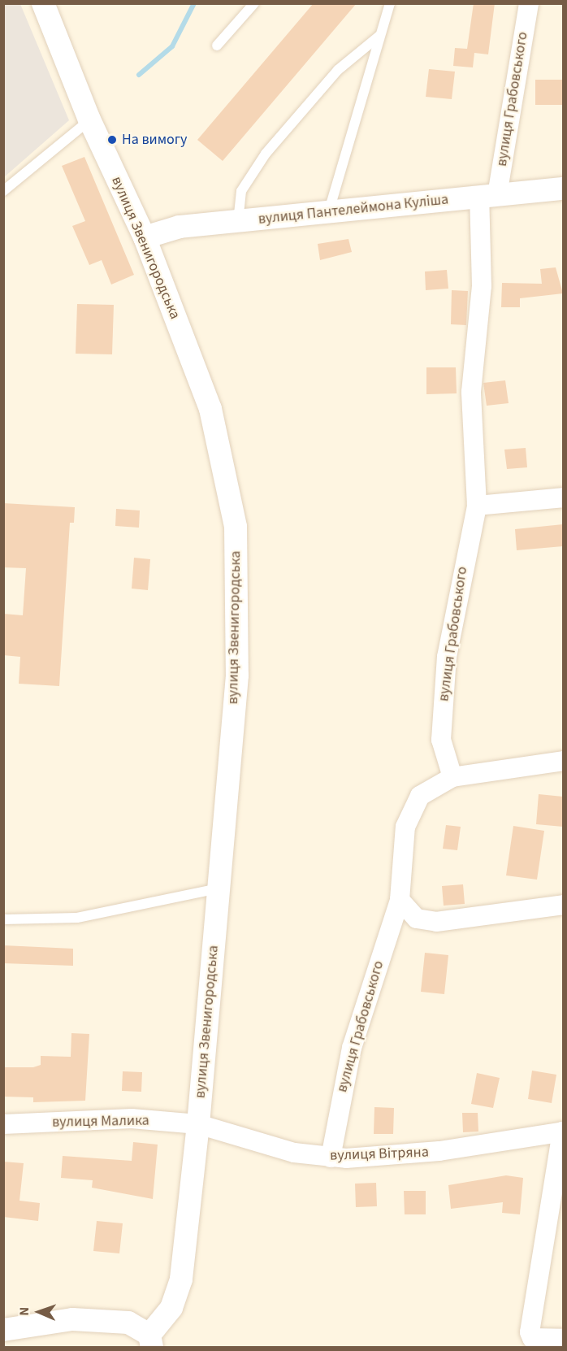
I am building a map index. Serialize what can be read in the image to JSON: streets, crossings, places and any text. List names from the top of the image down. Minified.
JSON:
{"streets":{"street":["вулиця Грабовського","вулиця Пантелеймона Куліша","вулиця Звенигородська","вулиця Малика","вулиця Вітряна"]},"crossings":[["вулиця Грабовського","вулиця Пантелеймона Куліша"],["вулиця Грабовського","вулиця Вітряна"],["вулиця Пантелеймона Куліша","вулиця Звенигородська"],["вулиця Звенигородська","вулиця Малика"],["вулиця Звенигородська","вулиця Вітряна"],["вулиця Малика","вулиця Вітряна"]],"places":["На вимогу"],"north":"left"}
